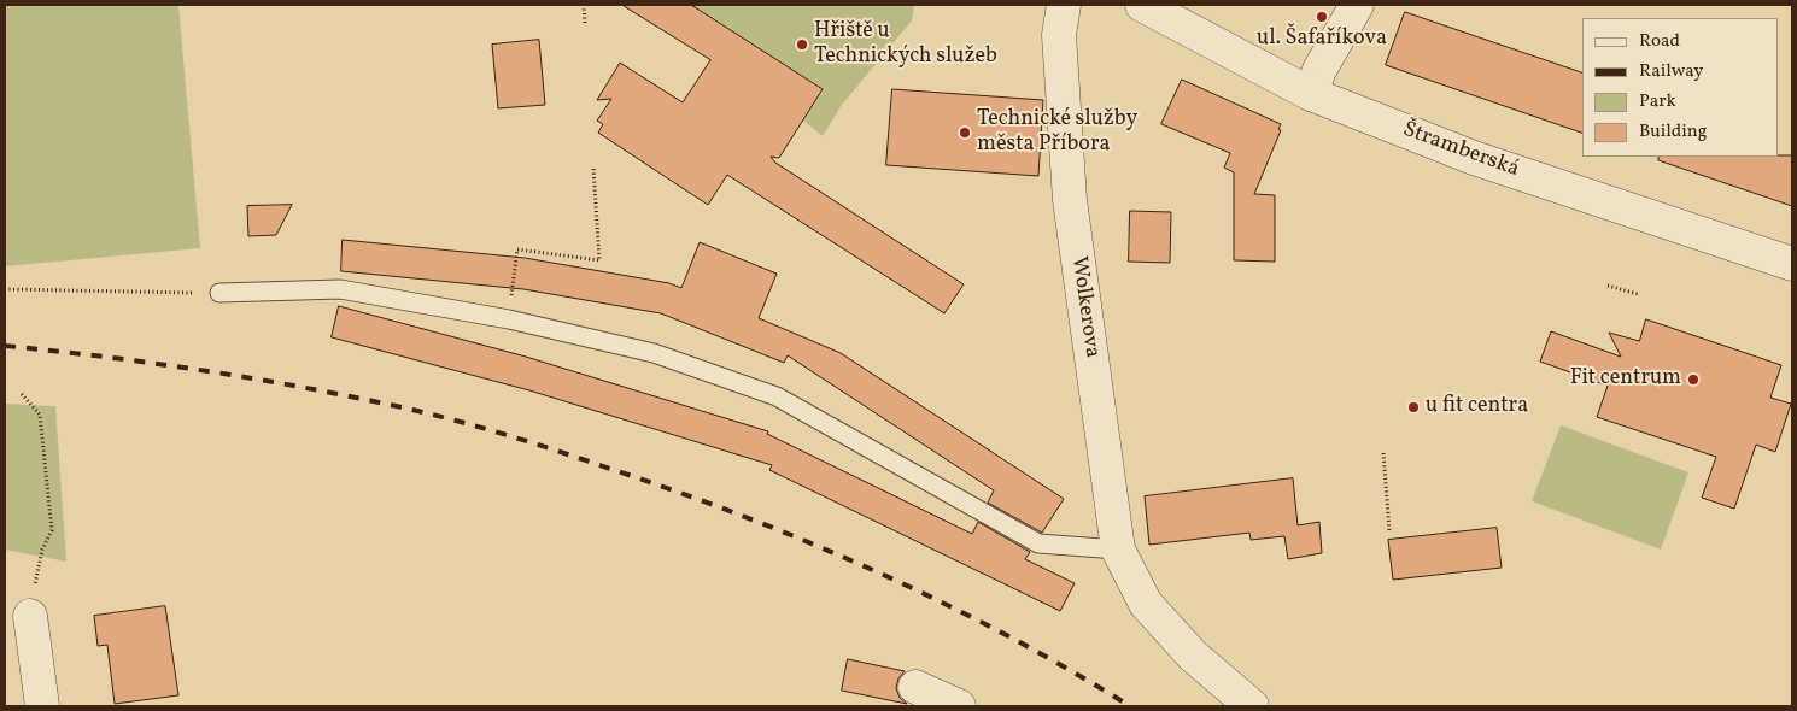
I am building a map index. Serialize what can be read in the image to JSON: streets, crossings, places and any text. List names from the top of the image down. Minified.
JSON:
{"streets":{"street":["Štramberská","Wolkerova"]},"places":["ul. Šafaříkova","Hřiště u Technických služeb","Technické služby města Příbora","Fit centrum","u fit centra"],"legend":["Road","Railway","Park","Building"]}
